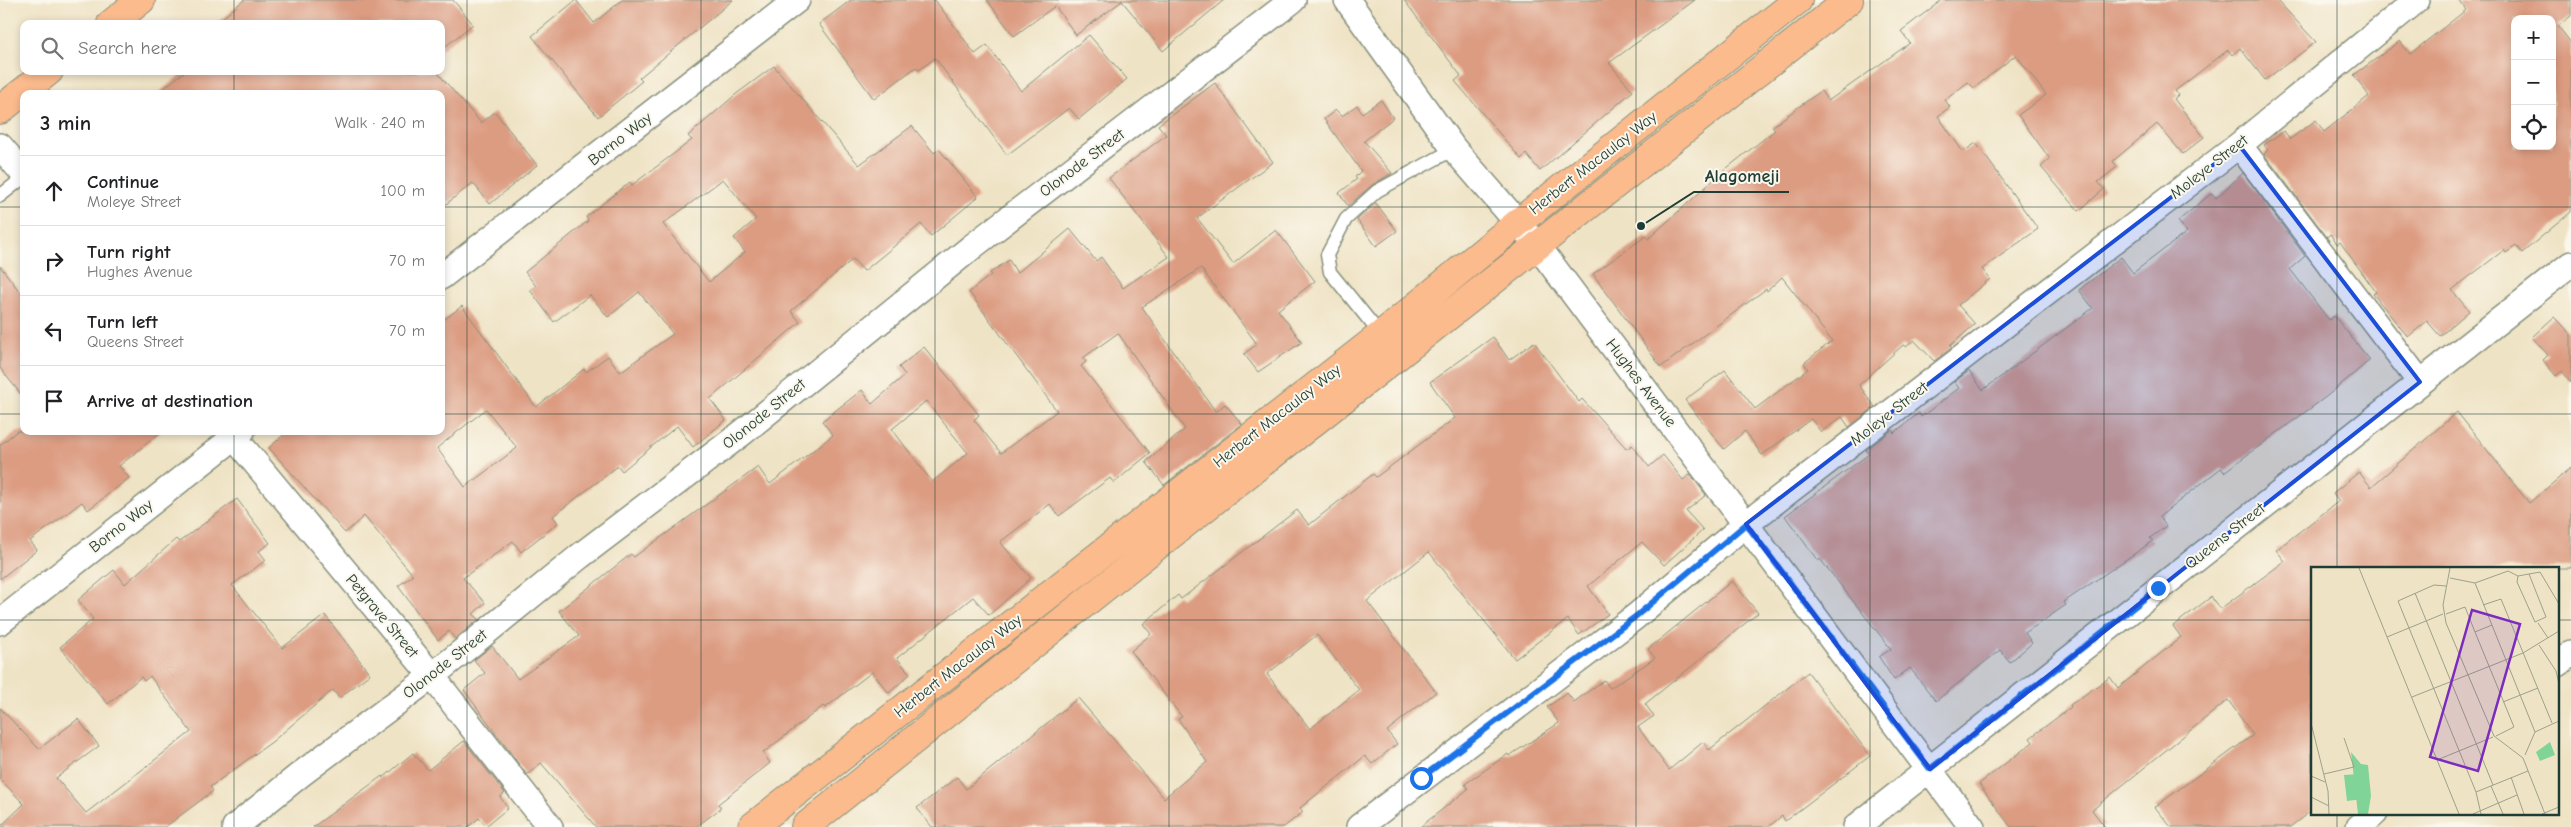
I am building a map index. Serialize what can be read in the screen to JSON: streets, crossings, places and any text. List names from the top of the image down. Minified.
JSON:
{"streets":{"main road":["Herbert Macaulay Way"],"street":["Borno Way","Olonode Street","Moleye Street","Hughes Avenue","Queens Street","Petgrave Street"]},"crossings":[["Olonode Street","Petgrave Street"],["Herbert Macaulay Way","Hughes Avenue"],["Moleye Street","Hughes Avenue"],["Hughes Avenue","Queens Street"]],"places":["Alagomeji"],"page":{"map_buttons":["+","−"],"search":"Search here","heading":["3 min","Walk · 240 m"],"list":[["Continue","Moleye Street","100 m"],["Turn right","Hughes Avenue","70 m"],["Turn left","Queens Street","70 m"],"Arrive at destination"]}}
